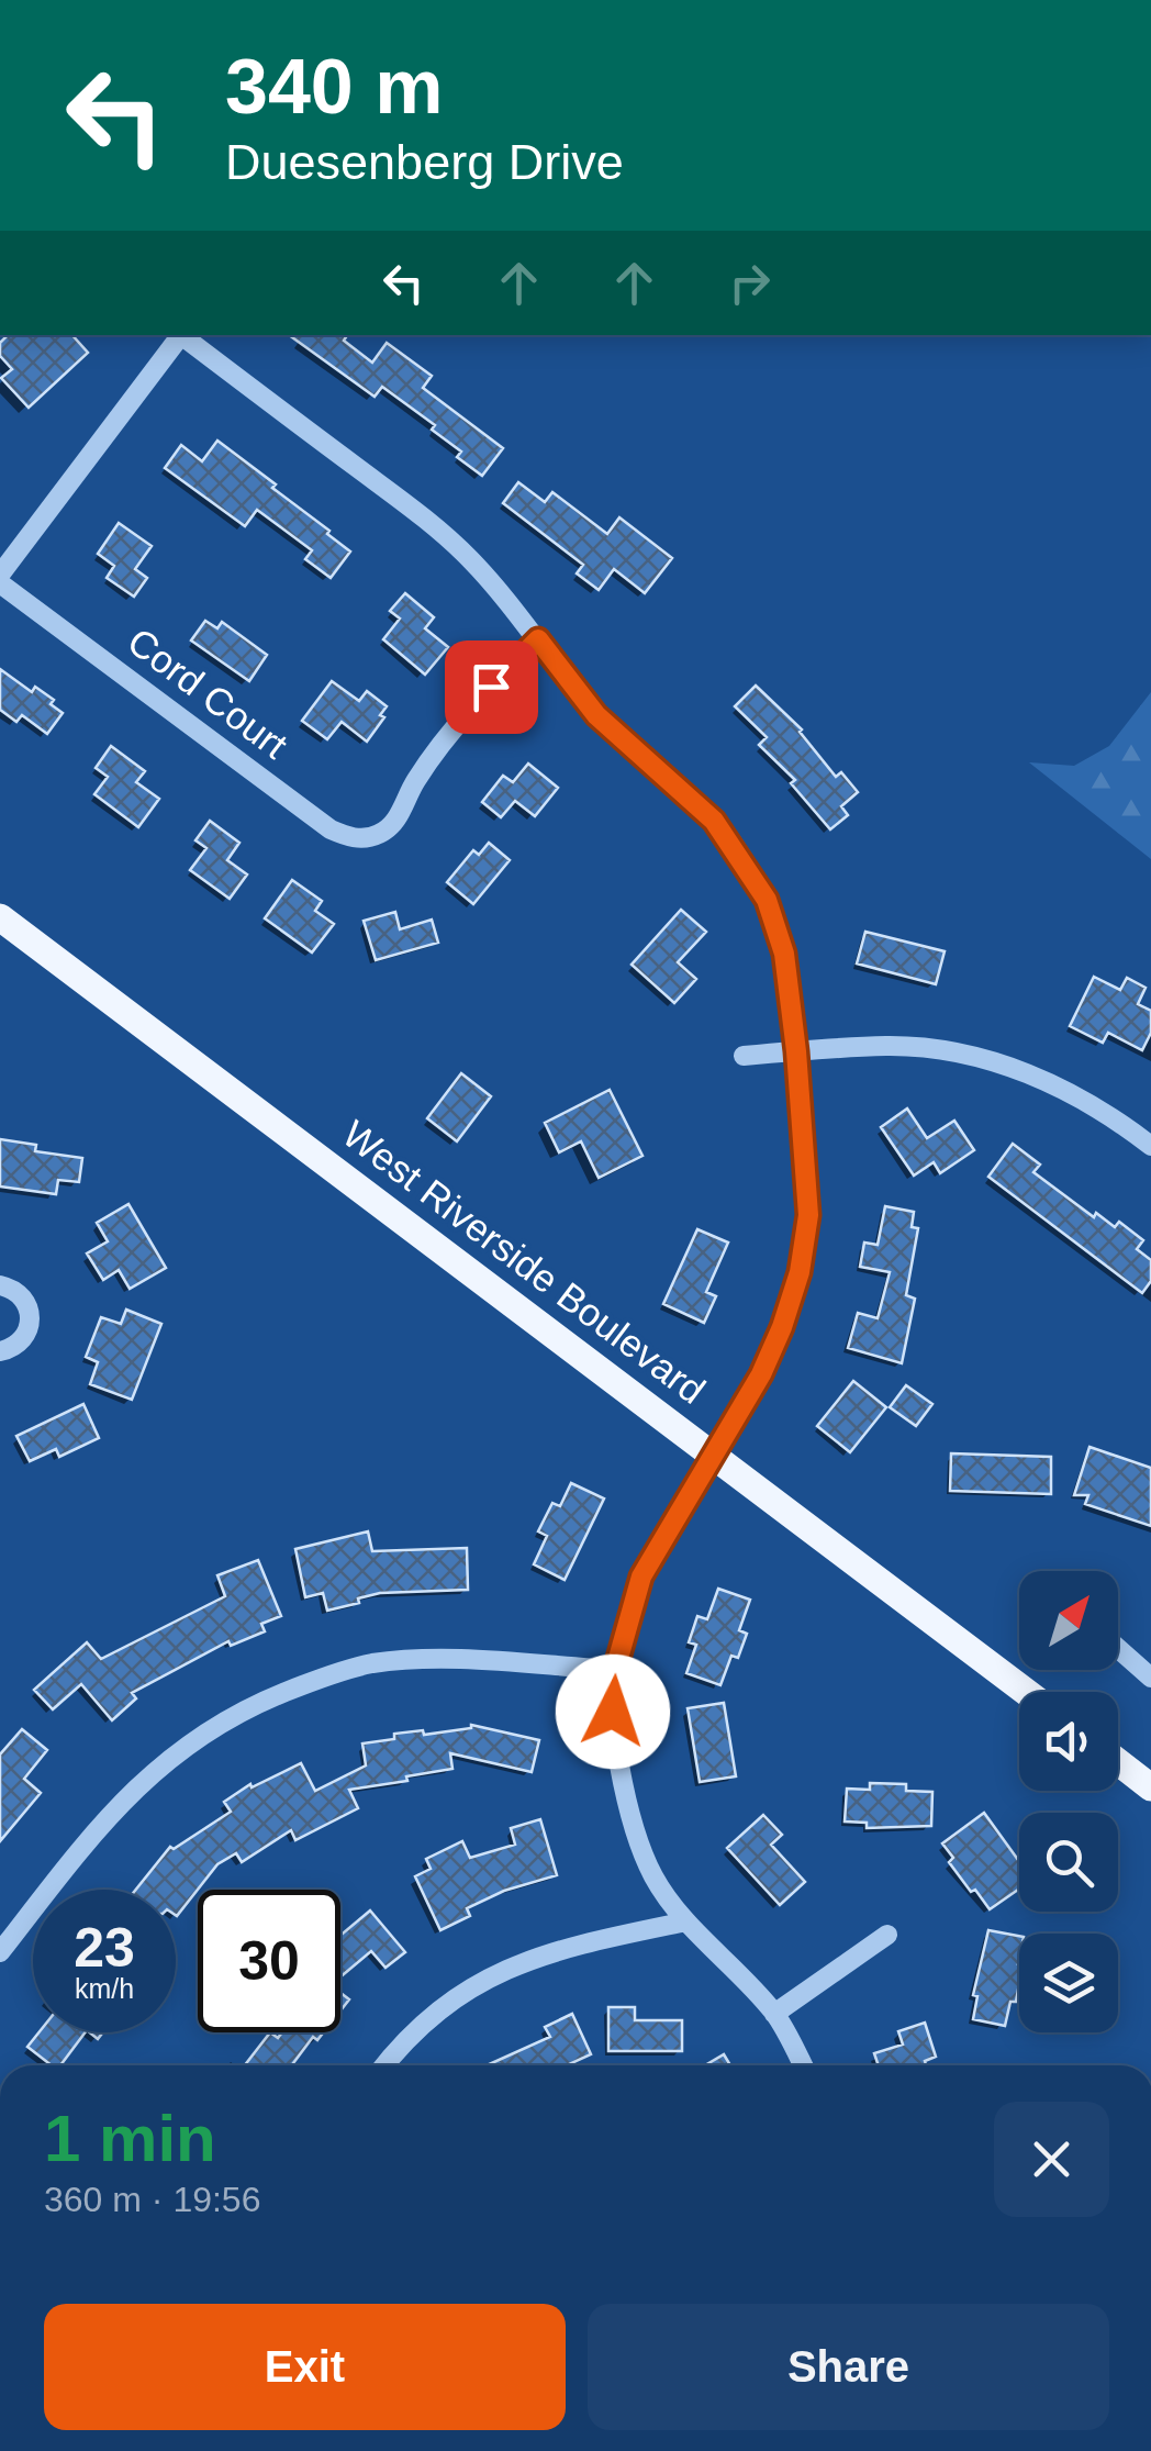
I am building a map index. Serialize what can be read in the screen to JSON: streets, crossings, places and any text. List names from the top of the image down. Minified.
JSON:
{"streets":{"main road":["West Riverside Boulevard"],"street":["Cord Court"]},"north":"top right","page":{"turn":["340 m","Duesenberg Drive"],"speed":"23 km/h","limit":"30","heading":["1 min","360 m · 19:56"],"buttons":["Exit","Share"]}}
